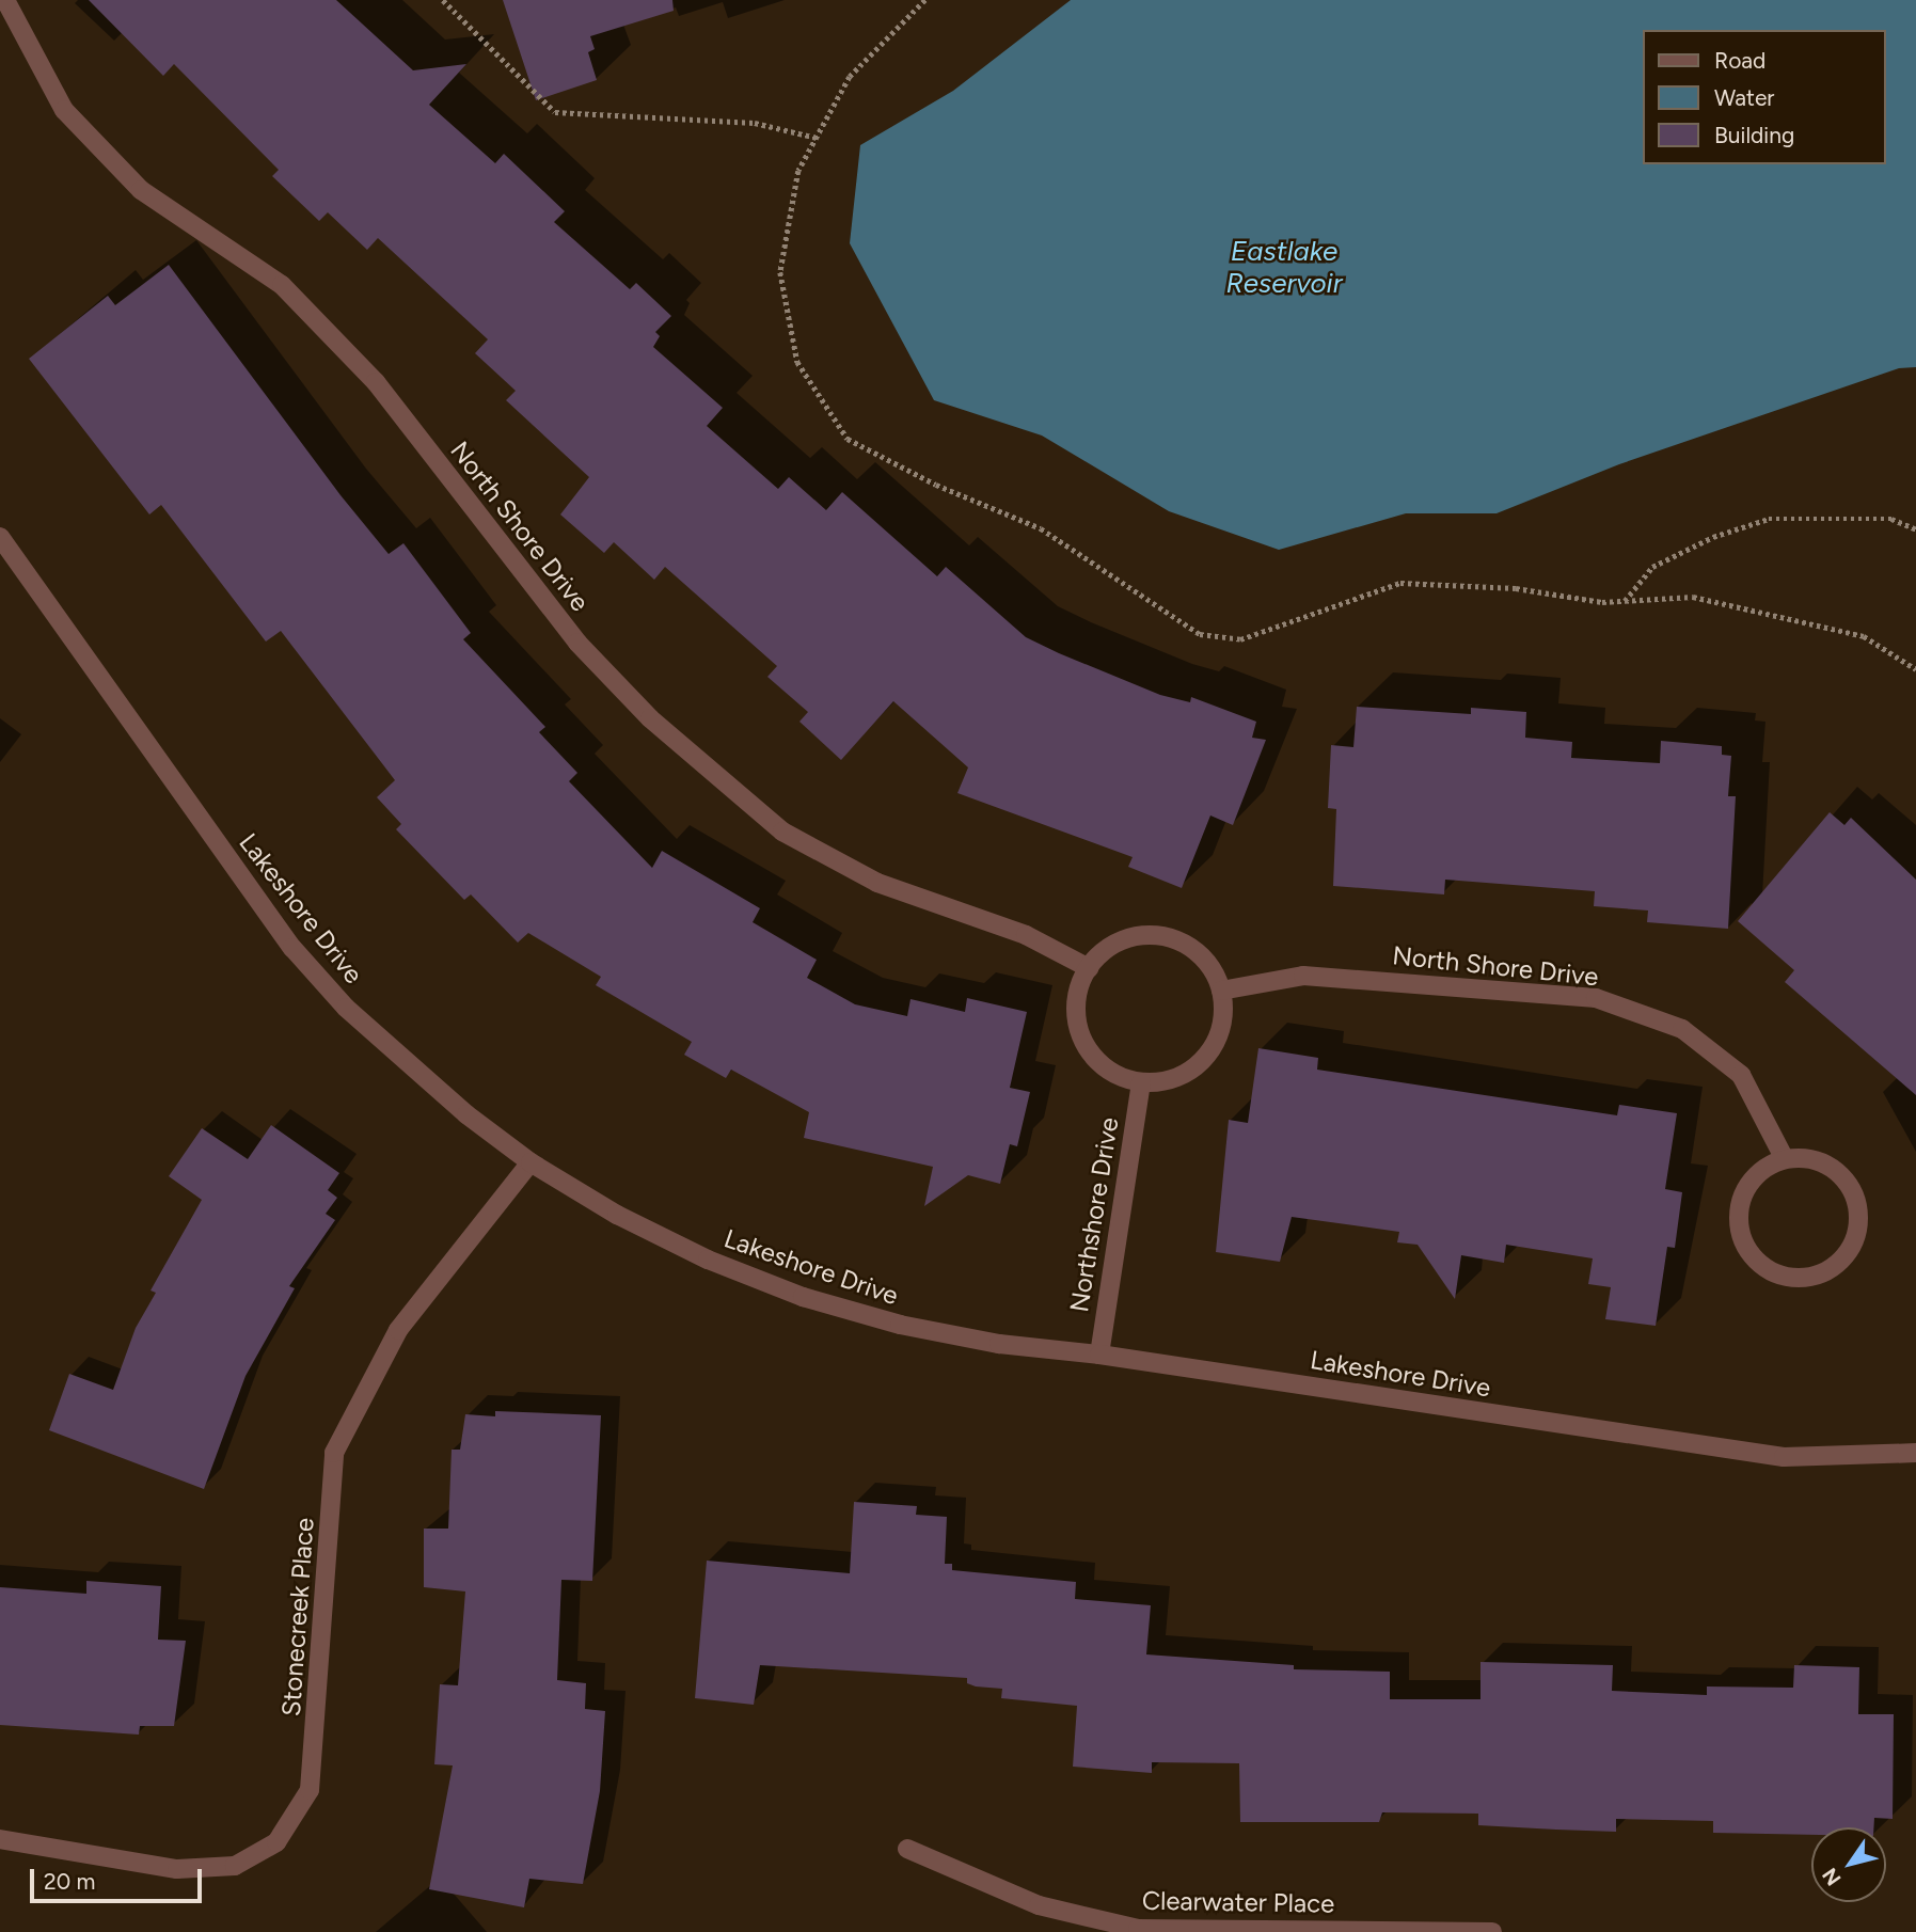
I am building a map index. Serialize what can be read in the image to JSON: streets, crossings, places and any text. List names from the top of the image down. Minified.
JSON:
{"streets":{"street":["North Shore Drive","Lakeshore Drive","Northshore Drive","Stonecreek Place","Clearwater Place"]},"crossings":[["North Shore Drive","Northshore Drive"],["Lakeshore Drive","Northshore Drive"],["Lakeshore Drive","Stonecreek Place"]],"water":["Eastlake Reservoir"],"legend":["Road","Water","Building"],"scale_bar":"20 m","north":"bottom left"}
